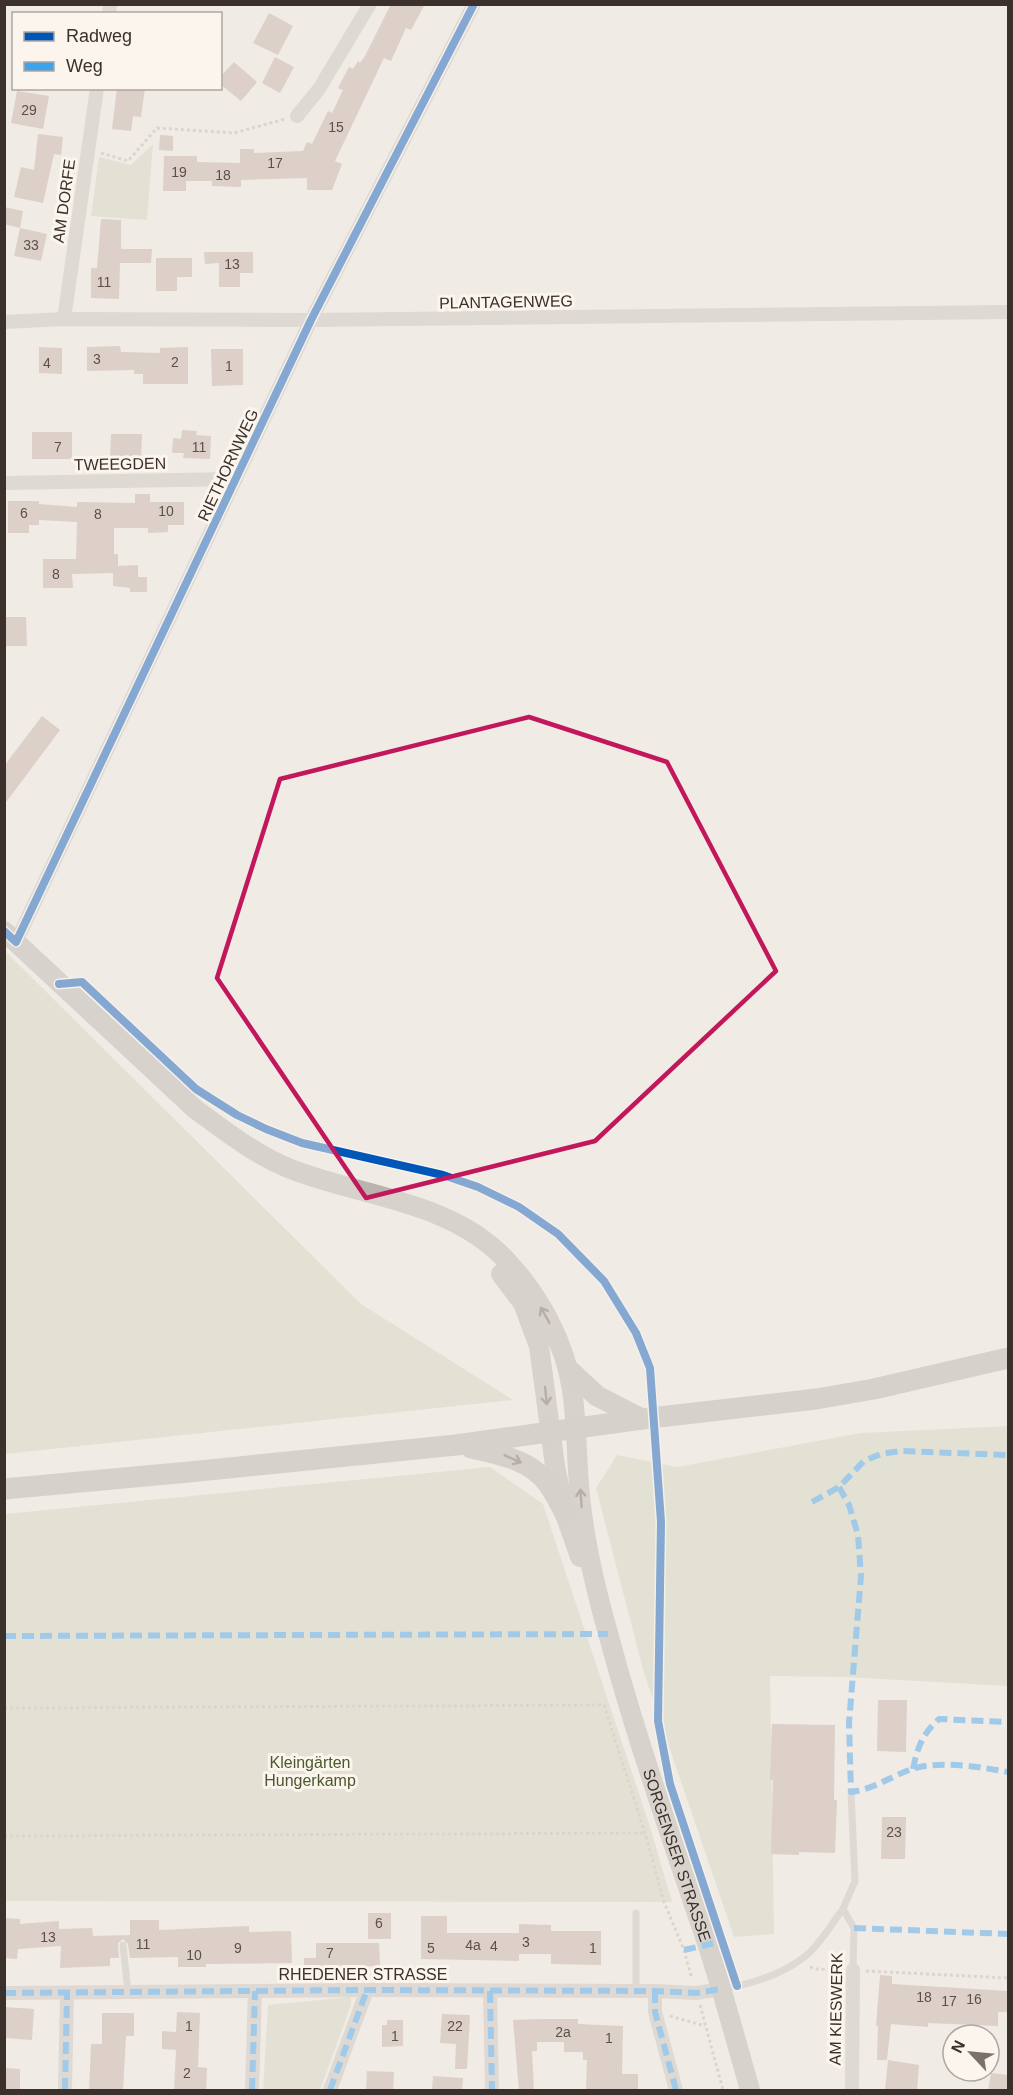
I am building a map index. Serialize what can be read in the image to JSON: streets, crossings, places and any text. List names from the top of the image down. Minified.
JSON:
{"streets":{"main road":["SORGENSER STRASSE"],"street":["AM DORFE","PLANTAGENWEG","TWEEGDEN","RIETHORNWEG","RHEDENER STRASSE","AM KIESWERK"]},"crossings":[["AM DORFE","PLANTAGENWEG"],["PLANTAGENWEG","RIETHORNWEG"],["TWEEGDEN","RIETHORNWEG"],["SORGENSER STRASSE","RHEDENER STRASSE"]],"parks":["Kleingärten Hungerkamp"],"house_numbers":["29","15","17","19","18","33","13","11","3","2","4","1","7","11","10","6","8","8","23","6","13","3","11","4a","4","9","5","1","7","10","18","16","17","1","22","2a","1","1","2"],"legend":["Radweg","Weg"],"north":"top left"}
